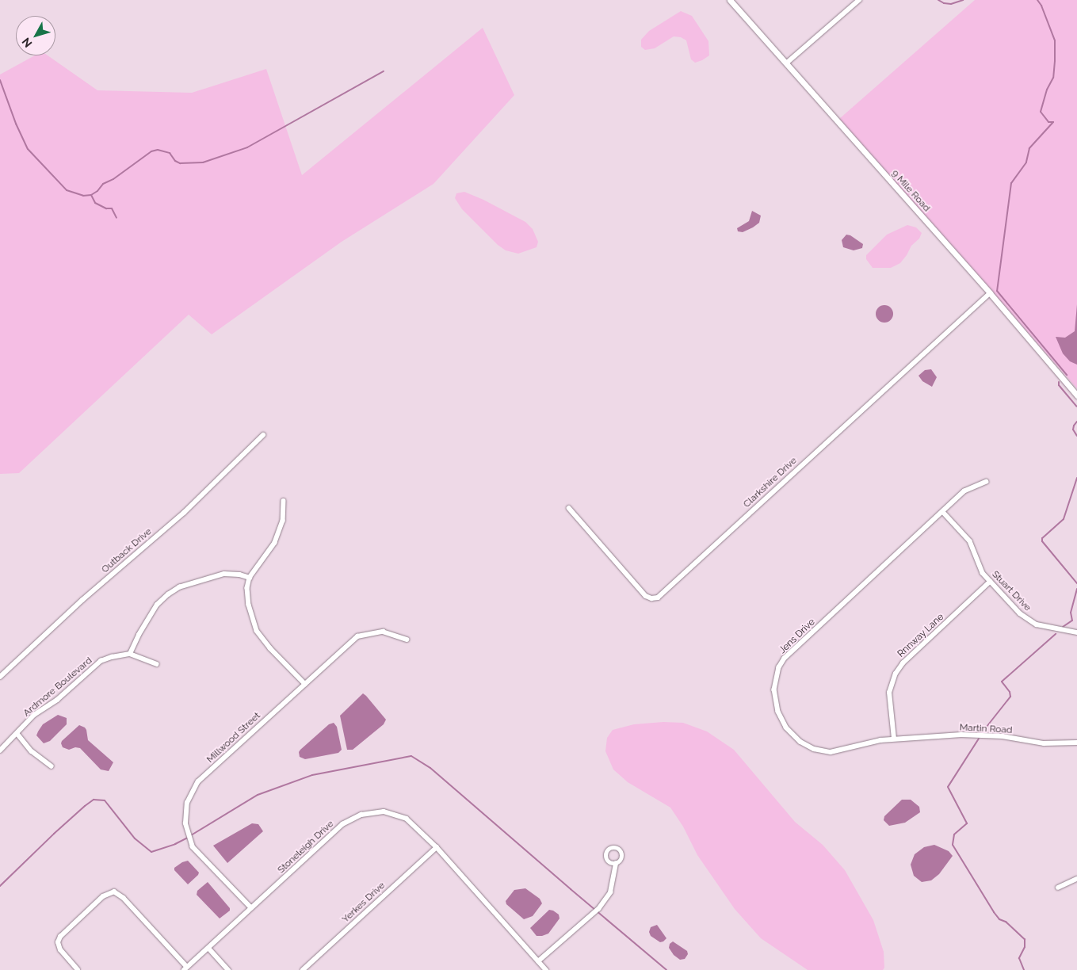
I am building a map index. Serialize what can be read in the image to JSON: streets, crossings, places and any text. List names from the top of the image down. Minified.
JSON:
{"streets":{"street":["9 Mile Road","Clarkshire Drive","Outback Drive","Stuart Drive","Rnnway Lane","Jens Drive","Ardmore Boulevard","Martin Road","Millwood Street","Stoneleigh Drive","Yerkes Drive"]},"crossings":[["9 Mile Road","Clarkshire Drive"],["Stuart Drive","Rnnway Lane"],["Stuart Drive","Jens Drive"],["Rnnway Lane","Jens Drive"],["Rnnway Lane","Martin Road"],["Jens Drive","Martin Road"],["Millwood Street","Stoneleigh Drive"],["Stoneleigh Drive","Yerkes Drive"]],"north":"bottom left"}
